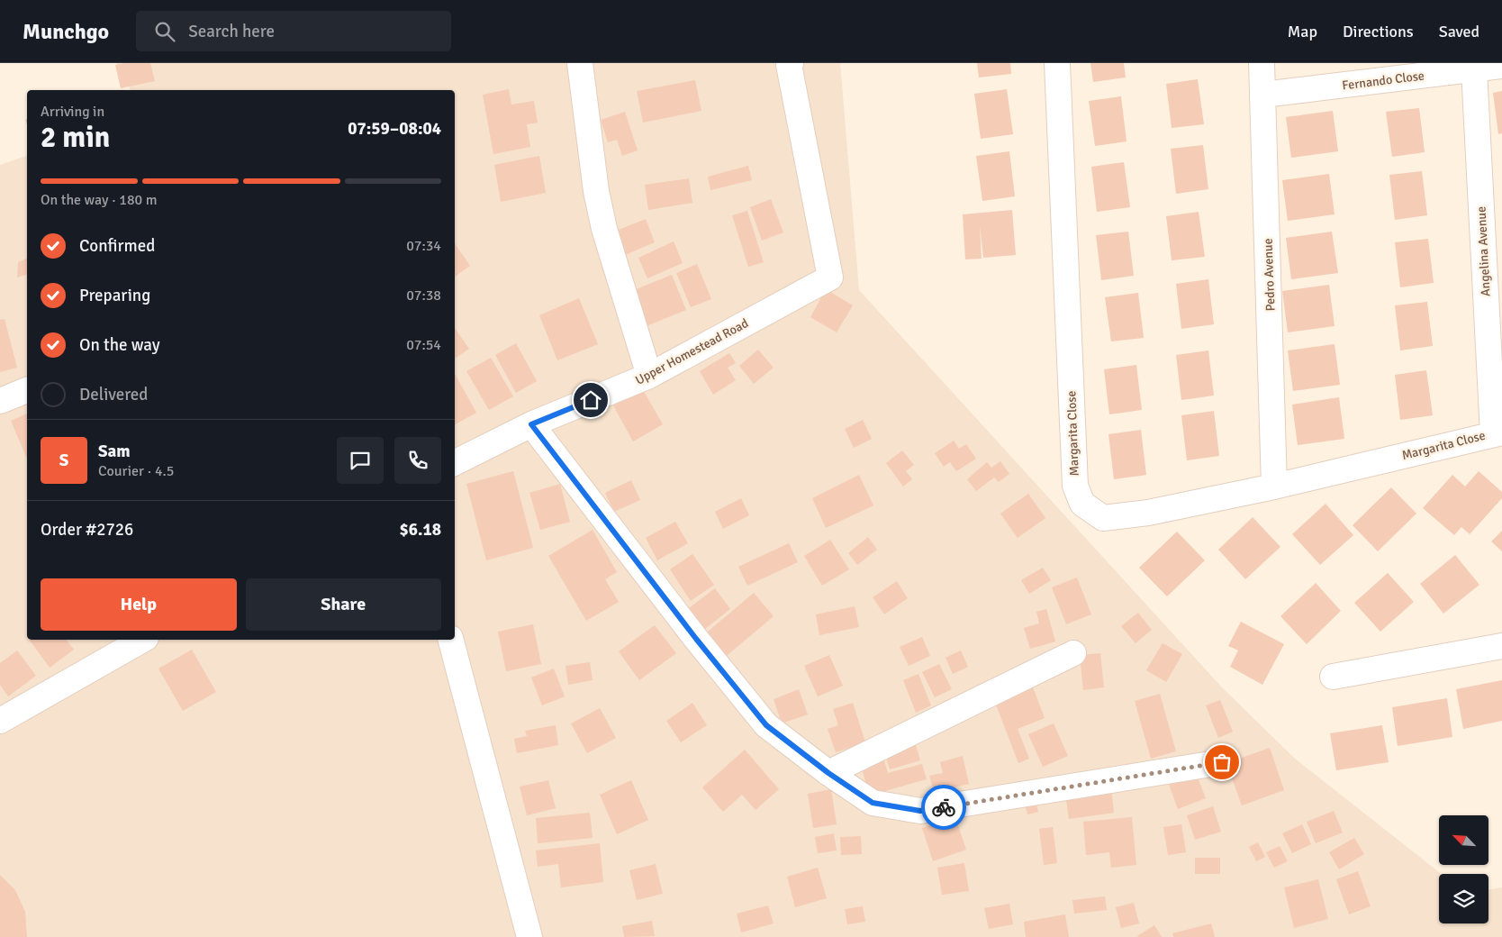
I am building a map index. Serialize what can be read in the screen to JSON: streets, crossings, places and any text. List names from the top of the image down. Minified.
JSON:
{"streets":{"street":["Fernando Close","Angelina Avenue","Pedro Avenue","Upper Homestead Road","Margarita Close"]},"crossings":[["Fernando Close","Angelina Avenue"],["Fernando Close","Pedro Avenue"],["Angelina Avenue","Margarita Close"],["Pedro Avenue","Margarita Close"]],"north":"top left","page":{"header":"Munchgo","search":"Search here","nav":["Map","Directions","Saved"],"heading":["2 min","Arriving in","07:59–08:04"],"panel":["Sam","Courier · 4.5","Order #2726","$6.18"],"bar":"On the way · 180 m","list":[["Confirmed","07:34"],["Preparing","07:38"],["On the way","07:54"],"Delivered"],"round":"S","buttons":["Help","Share"]}}
